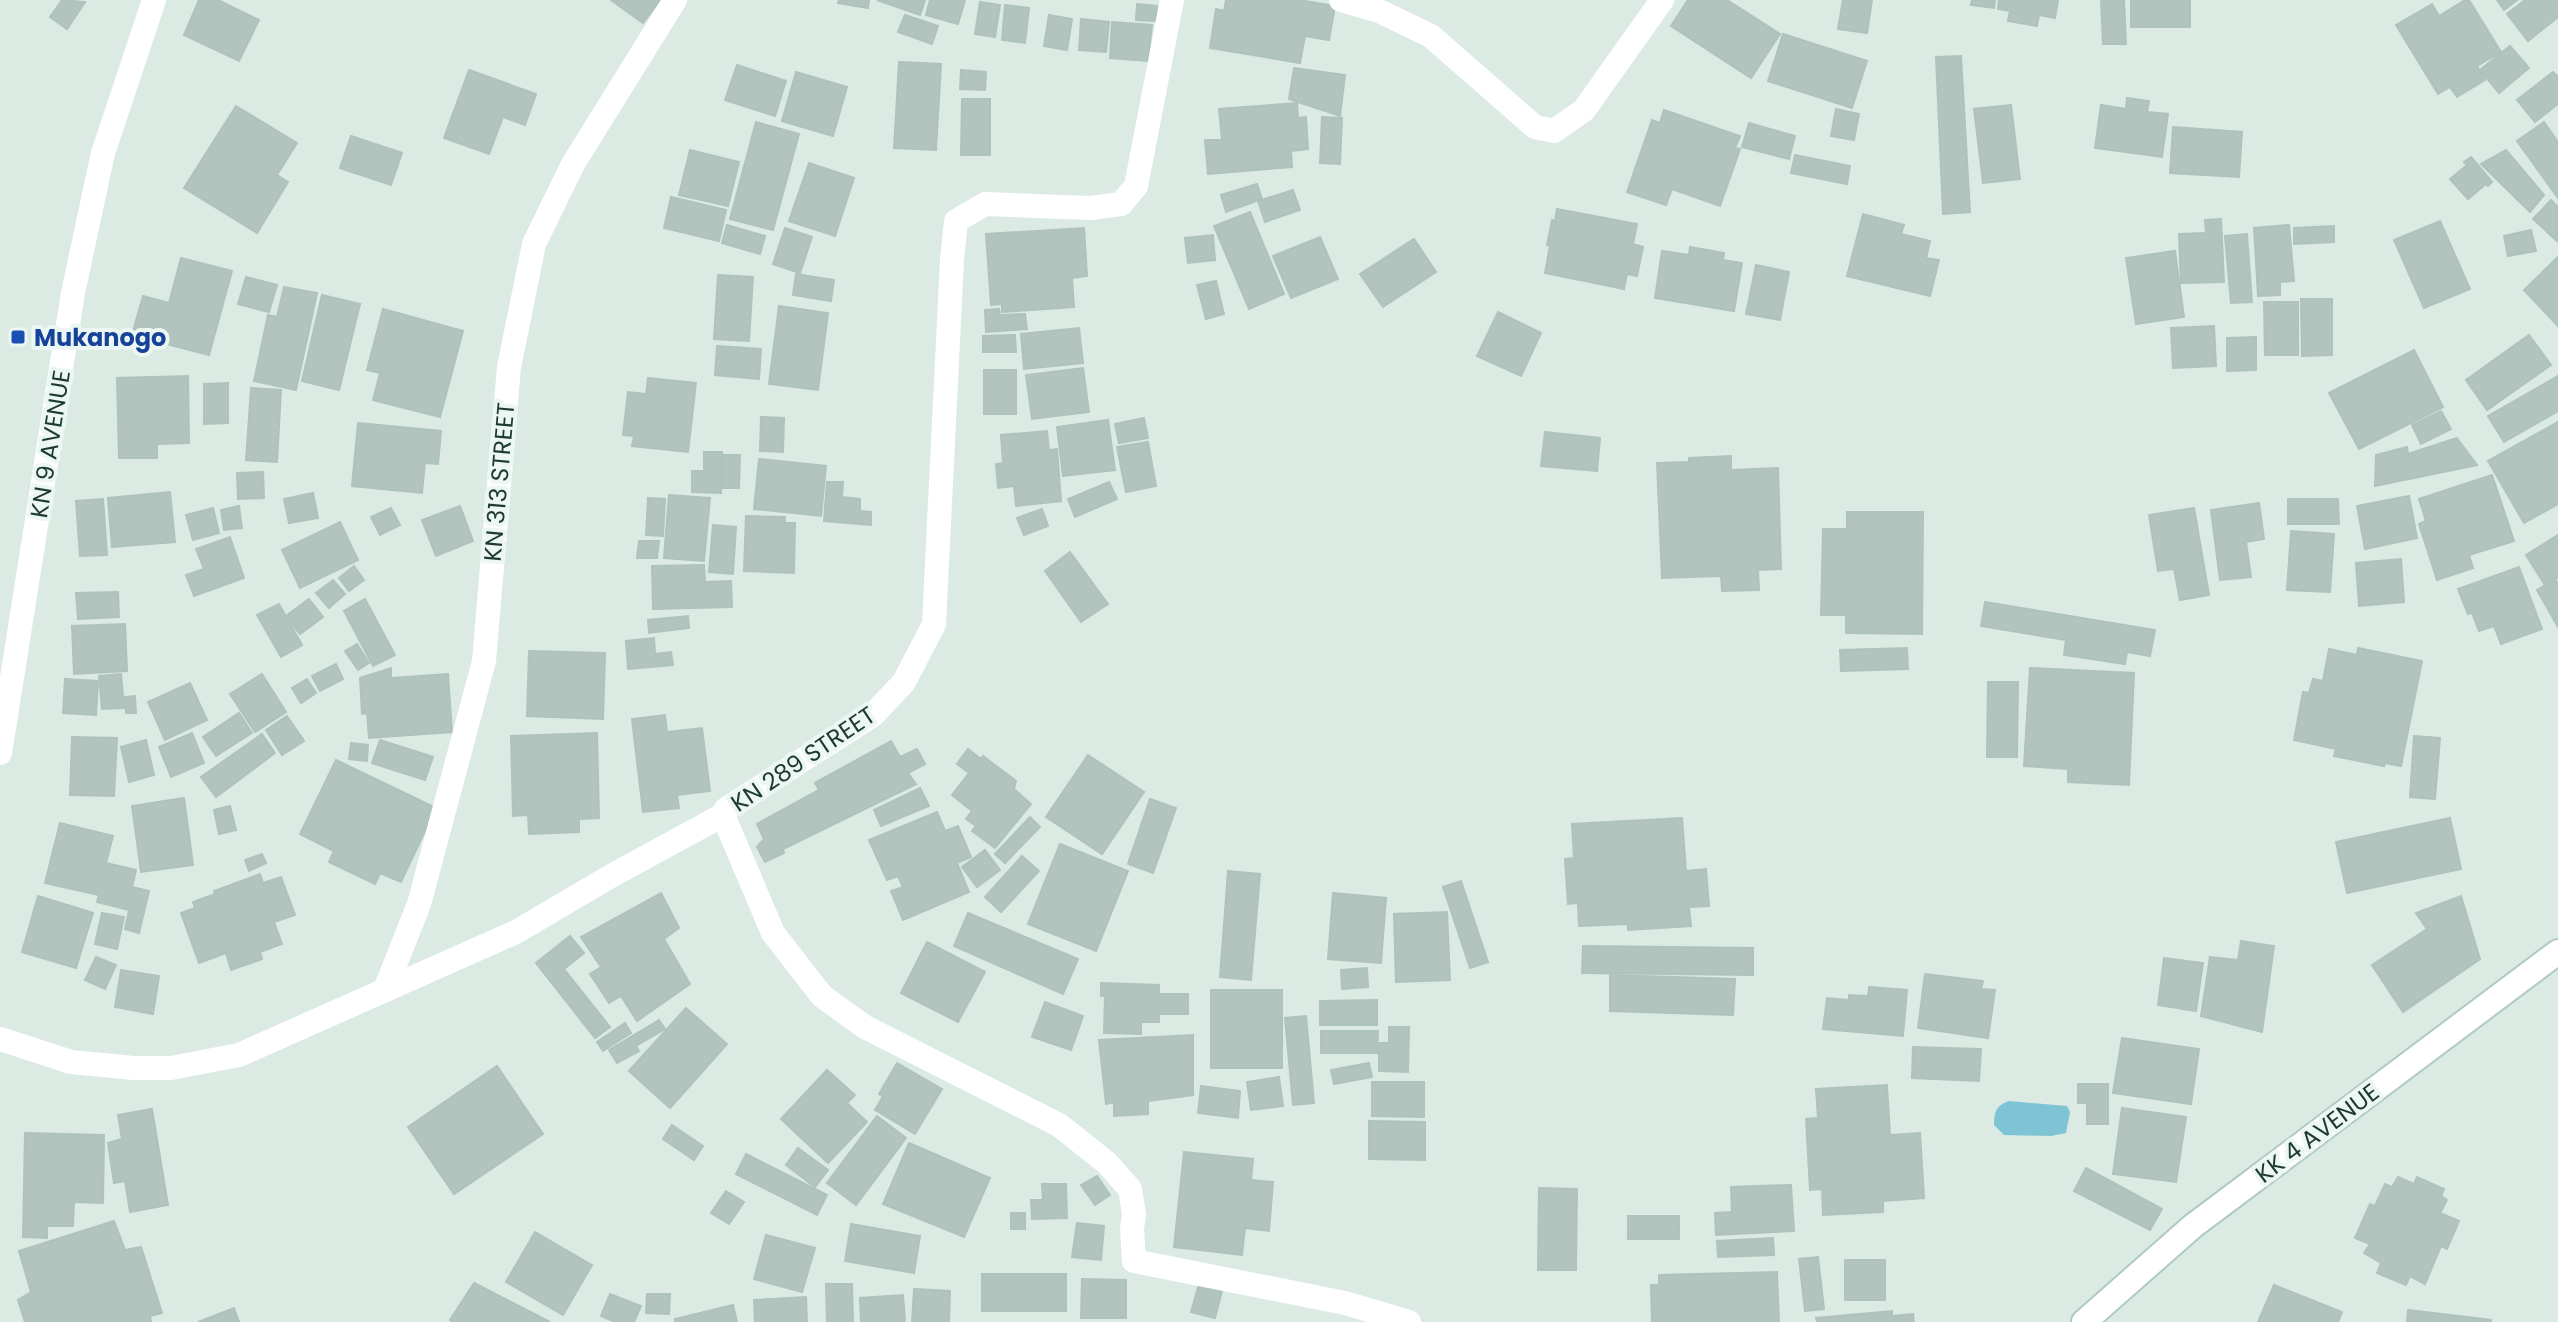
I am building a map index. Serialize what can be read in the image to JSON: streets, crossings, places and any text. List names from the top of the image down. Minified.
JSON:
{"streets":{"street":["KN 9 AVENUE","KN 313 STREET","KN 289 STREET","KK 4 AVENUE"]},"crossings":[["KN 313 STREET","KN 289 STREET"]],"places":{"transit":["Mukanogo"]}}
